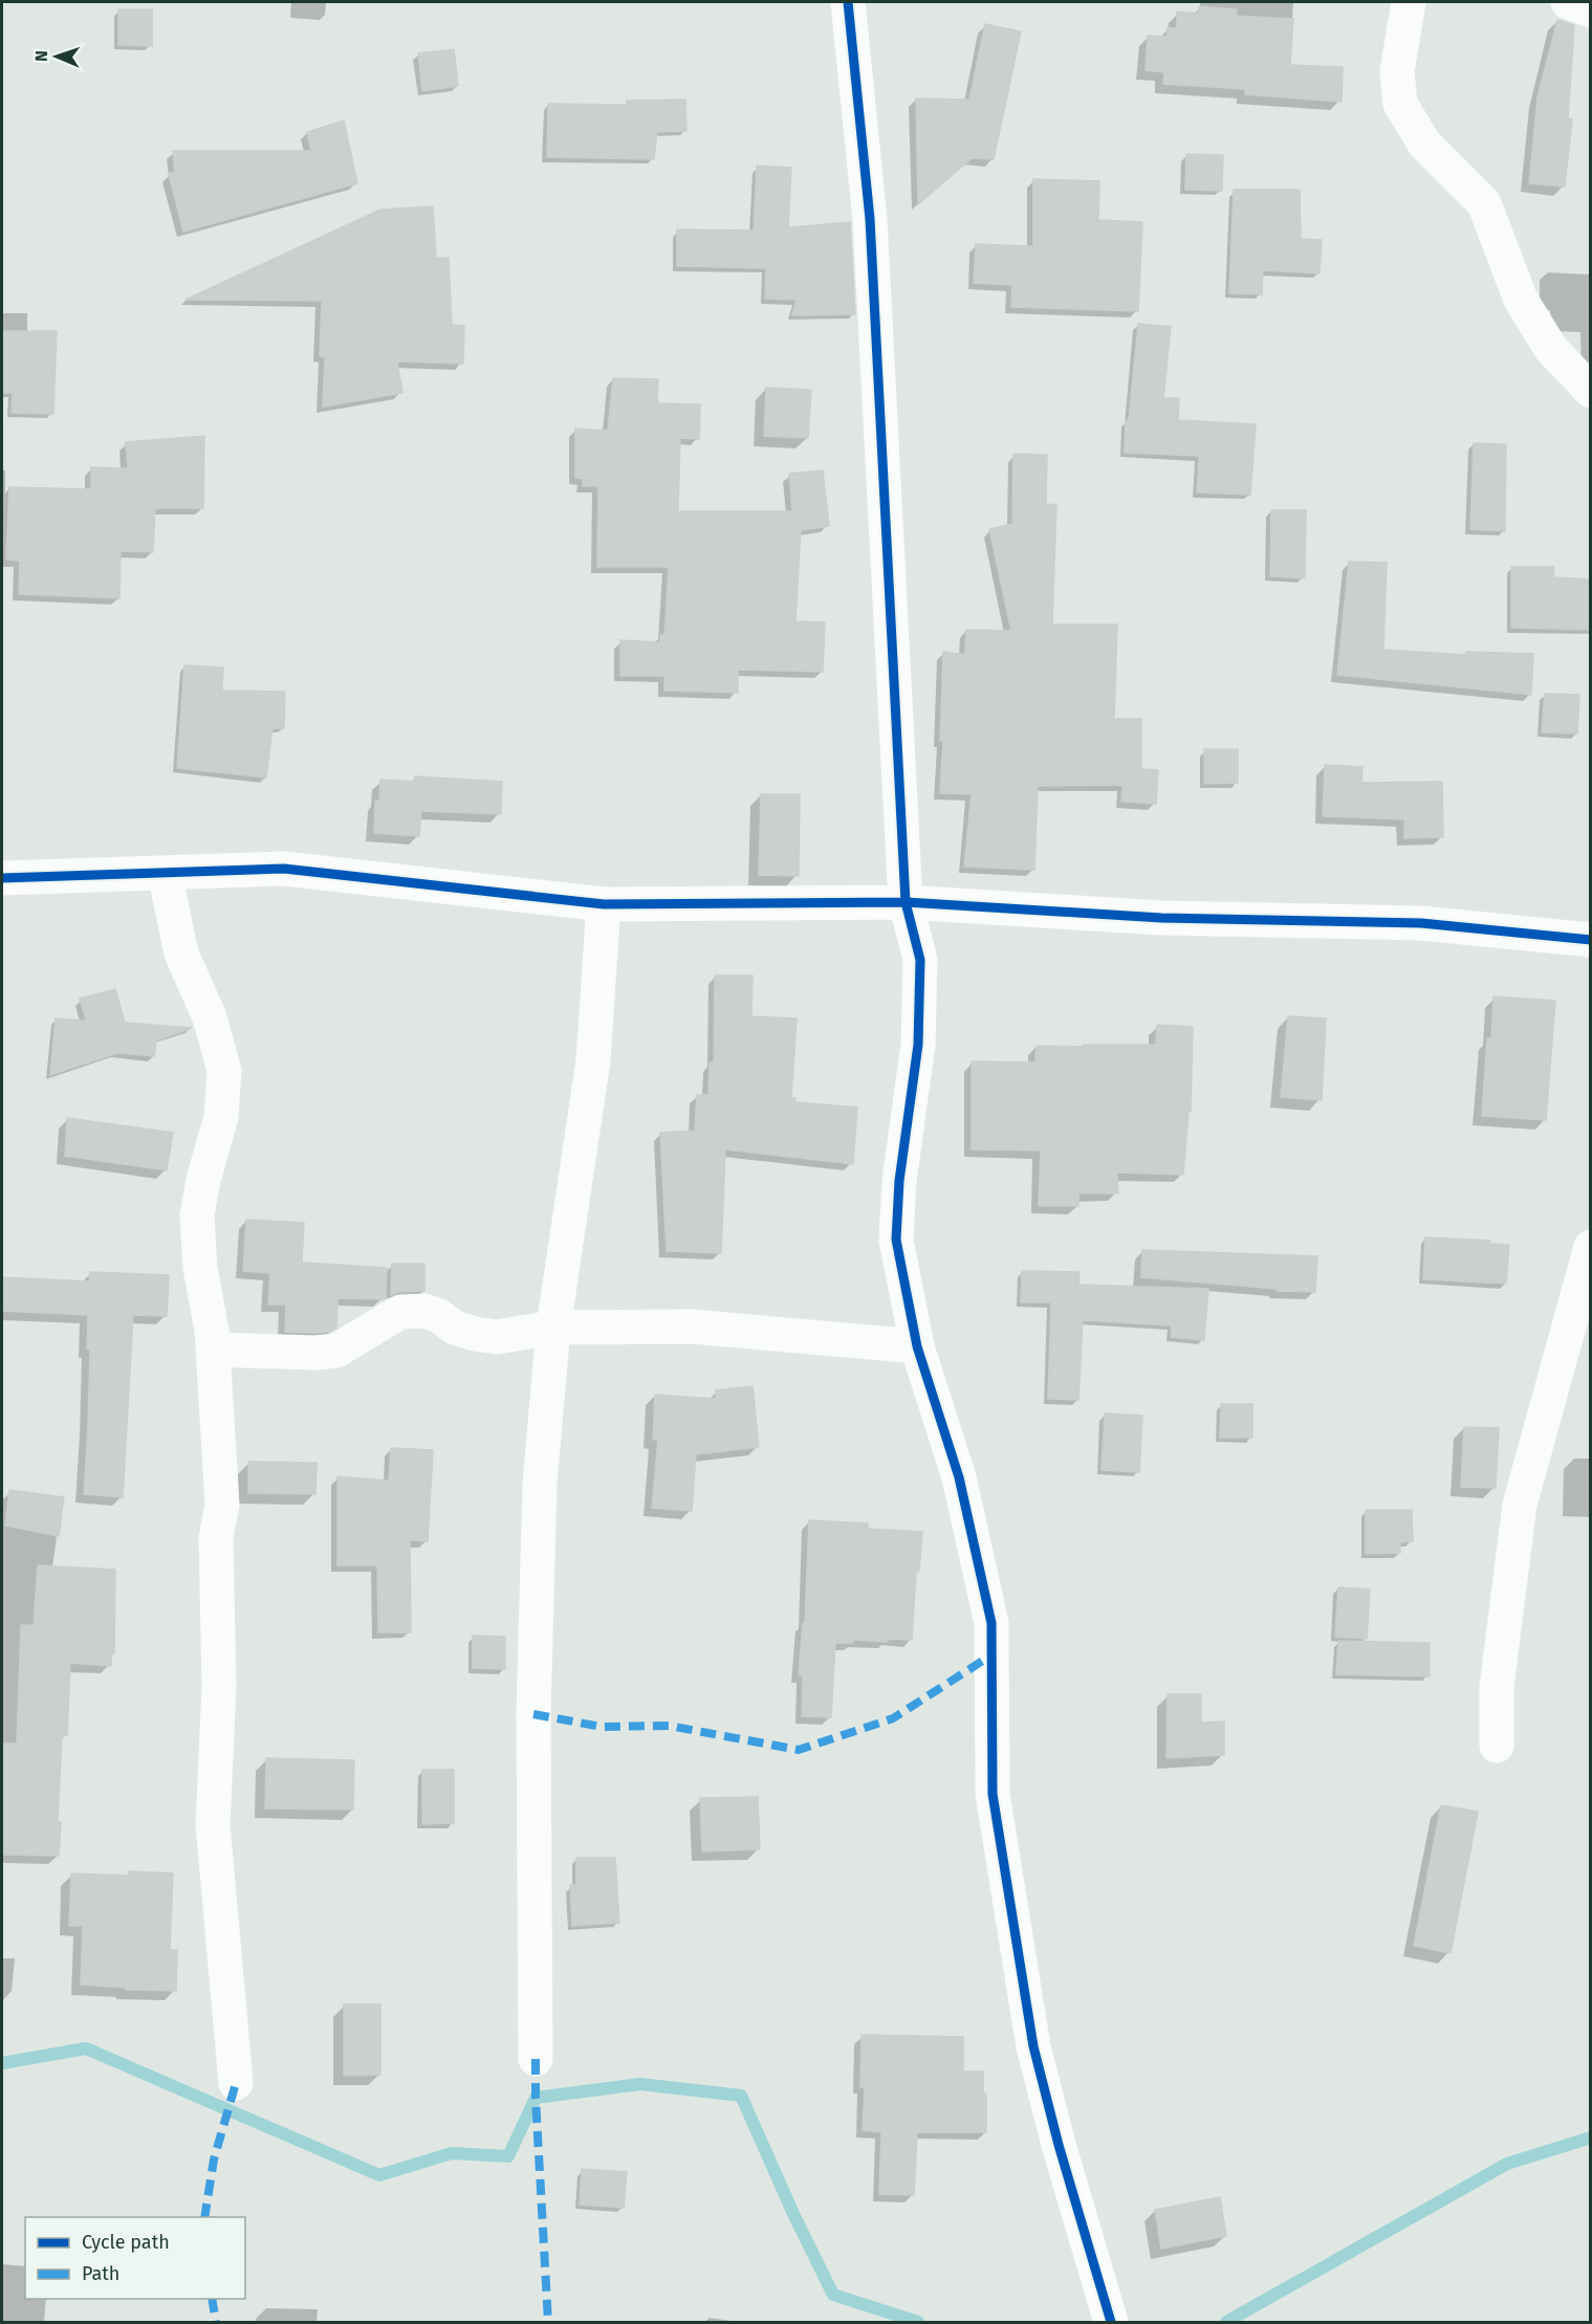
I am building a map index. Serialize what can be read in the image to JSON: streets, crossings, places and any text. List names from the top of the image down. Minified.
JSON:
{"legend":["Cycle path","Path"],"north":"left"}
